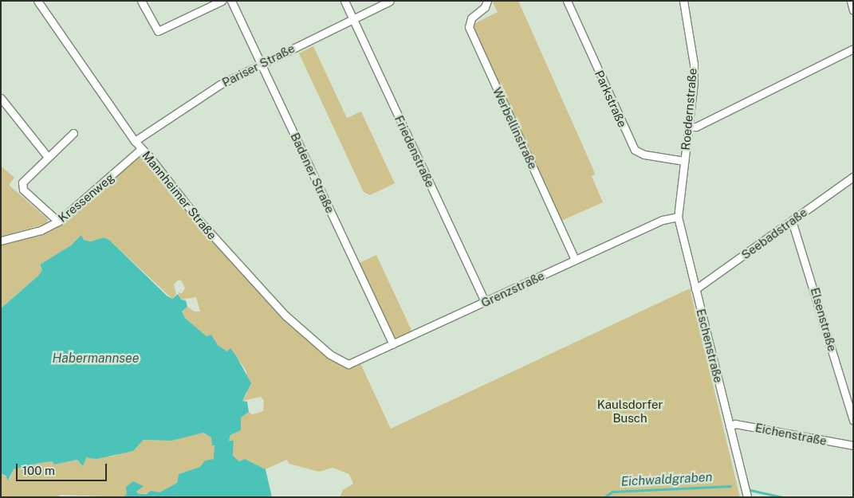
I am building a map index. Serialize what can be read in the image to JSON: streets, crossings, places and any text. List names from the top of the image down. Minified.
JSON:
{"streets":{"street":["Pariser Straße","Parkstraße","Roedernstraße","Werbellinstraße","Friedenstraße","Badener Straße","Mannheimer Straße","Kressenweg","Seebadstraße","Grenzstraße","Elsenstraße","Eschenstraße","Eichenstraße"]},"crossings":[["Pariser Straße","Friedenstraße"],["Pariser Straße","Badener Straße"],["Pariser Straße","Mannheimer Straße"],["Parkstraße","Roedernstraße"],["Roedernstraße","Eschenstraße"],["Werbellinstraße","Grenzstraße"],["Friedenstraße","Grenzstraße"],["Badener Straße","Grenzstraße"],["Mannheimer Straße","Kressenweg"],["Mannheimer Straße","Grenzstraße"],["Seebadstraße","Elsenstraße"],["Seebadstraße","Eschenstraße"],["Grenzstraße","Eschenstraße"],["Eschenstraße","Eichenstraße"]],"water":["Habermannsee","Eichwaldgraben"],"parks":["Kaulsdorfer Busch"],"scale_bar":"100 m"}
